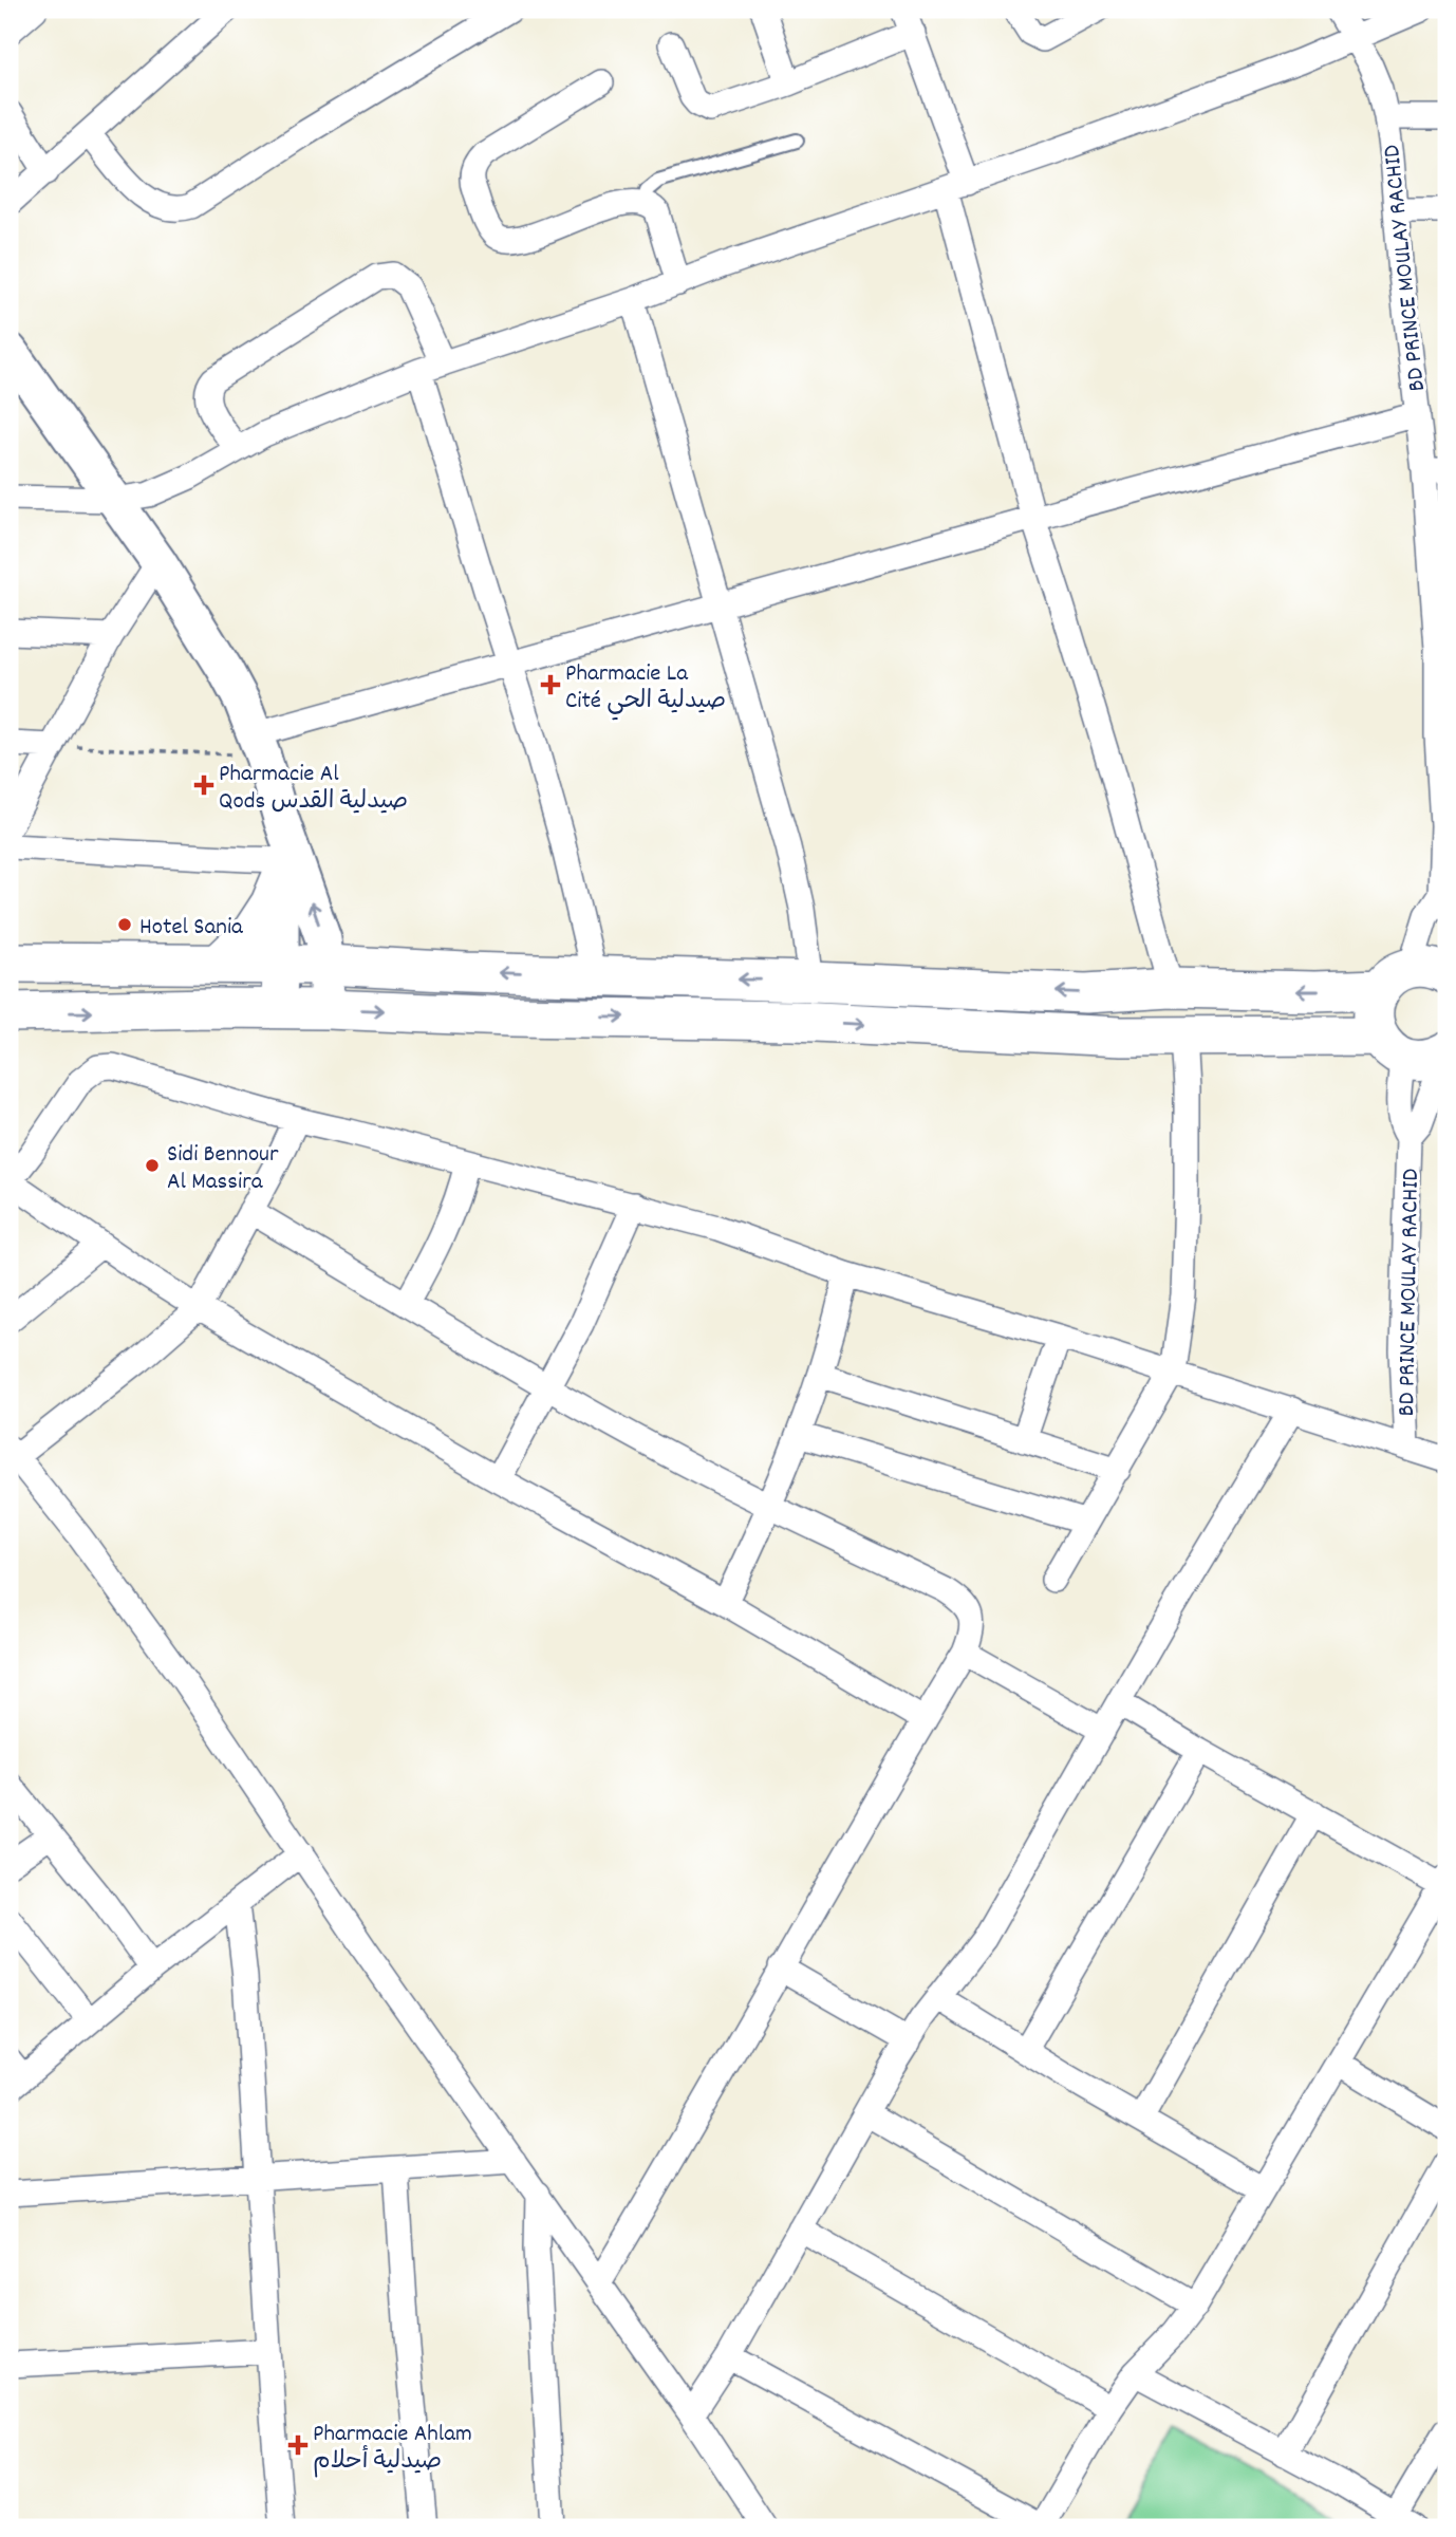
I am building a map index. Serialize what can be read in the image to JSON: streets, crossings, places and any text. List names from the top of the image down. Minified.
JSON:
{"streets":{"street":["BD PRINCE MOULAY RACHID"]},"places":{"health":["Pharmacie La Cité صيدلية الحي","Pharmacie Al Qods صيدلية القدس","Pharmacie Ahlam صيدلية أحلام"],"other":["Hotel Sania","Sidi Bennour Al Massira"]}}
